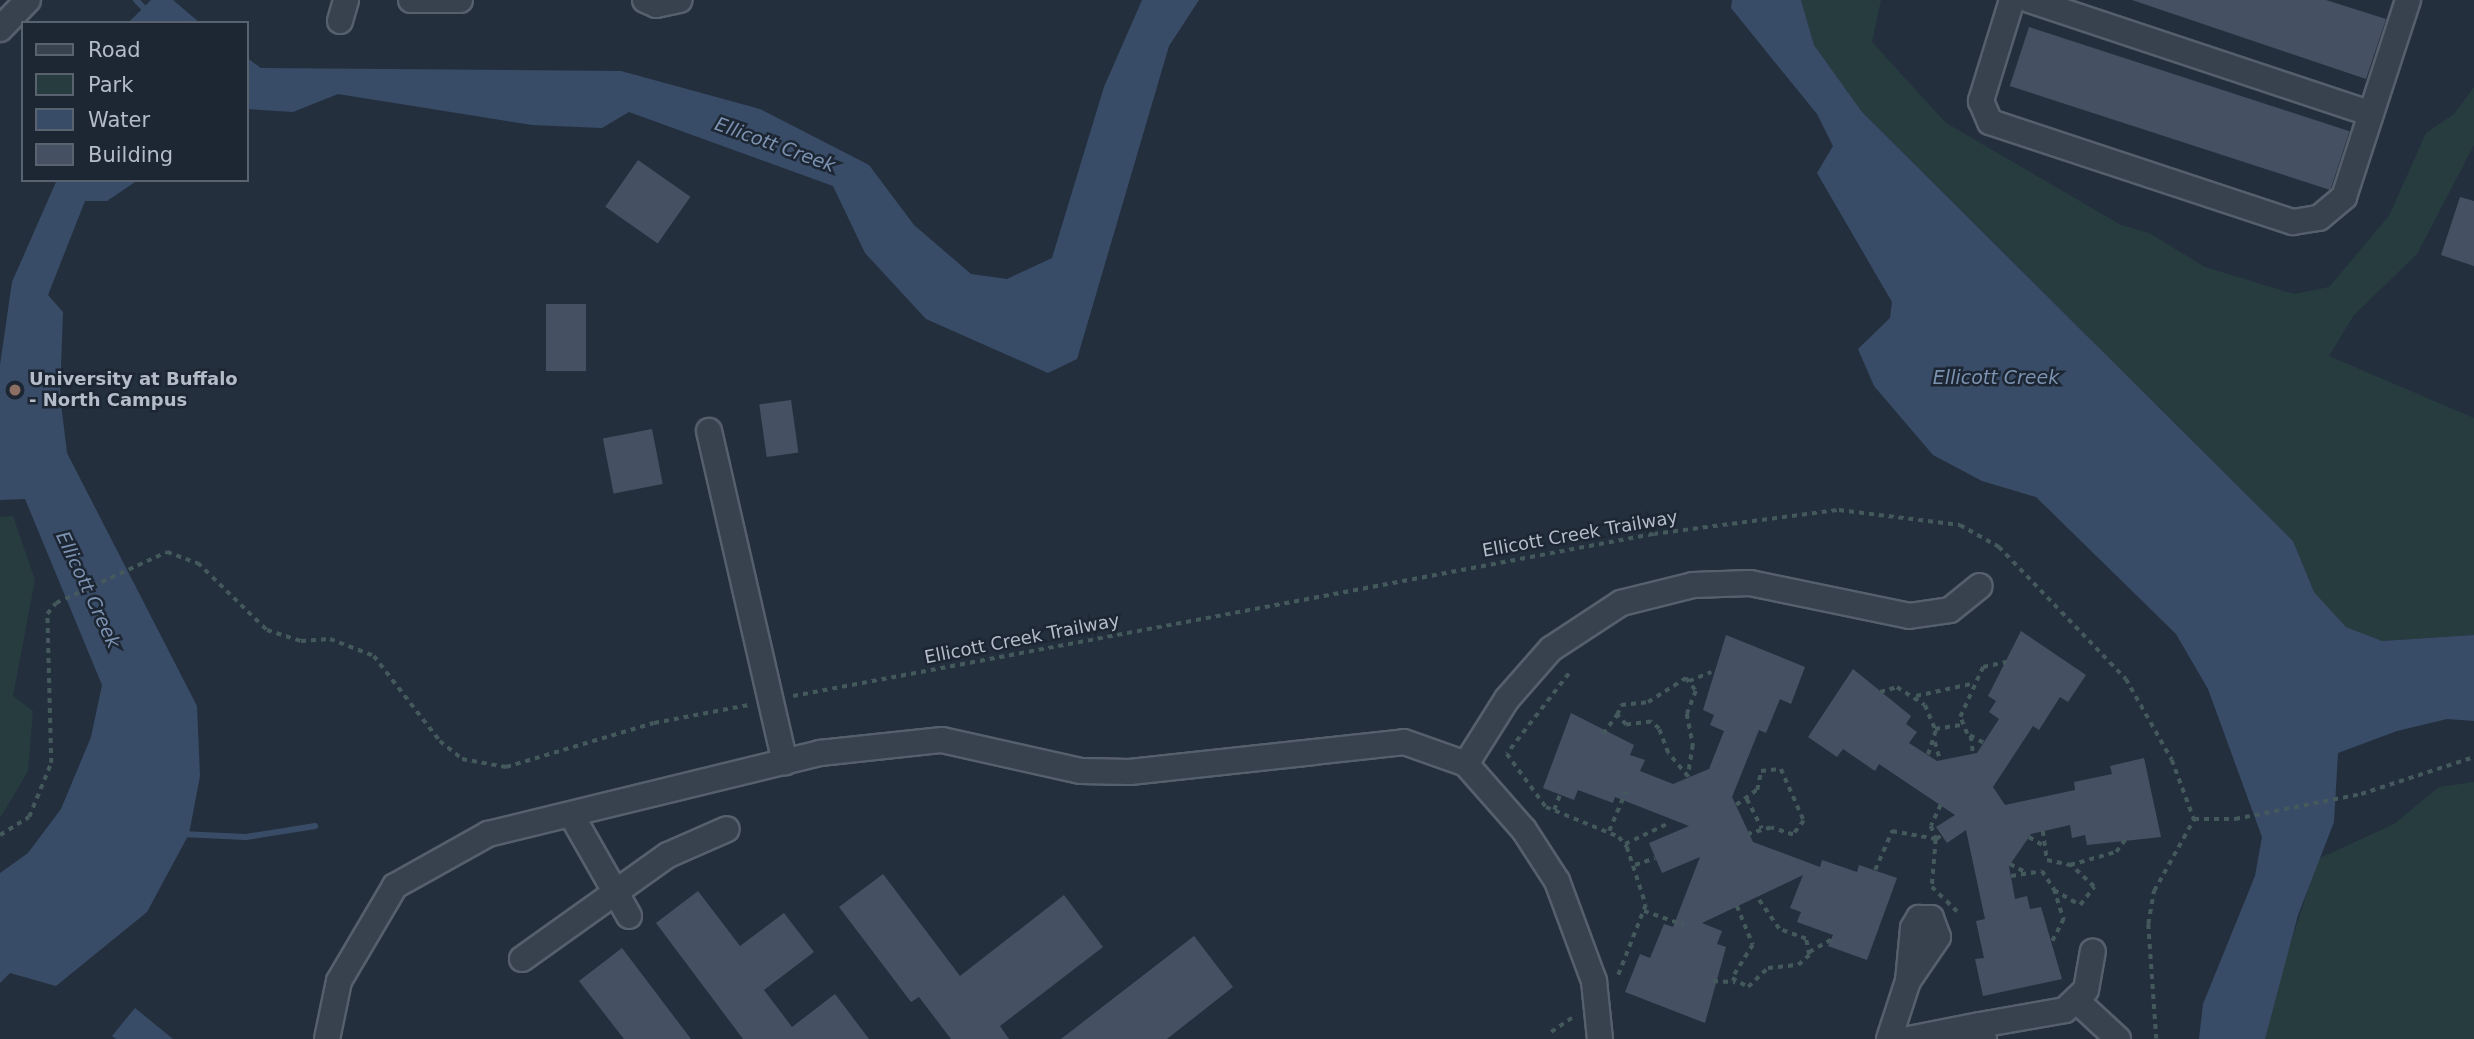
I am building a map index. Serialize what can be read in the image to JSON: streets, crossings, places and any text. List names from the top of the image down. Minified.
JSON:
{"streets":{"path":["Ellicott Creek Trailway"]},"water":["Ellicott Creek"],"places":["University at Buffalo - North Campus"],"legend":["Road","Park","Water","Building"]}
